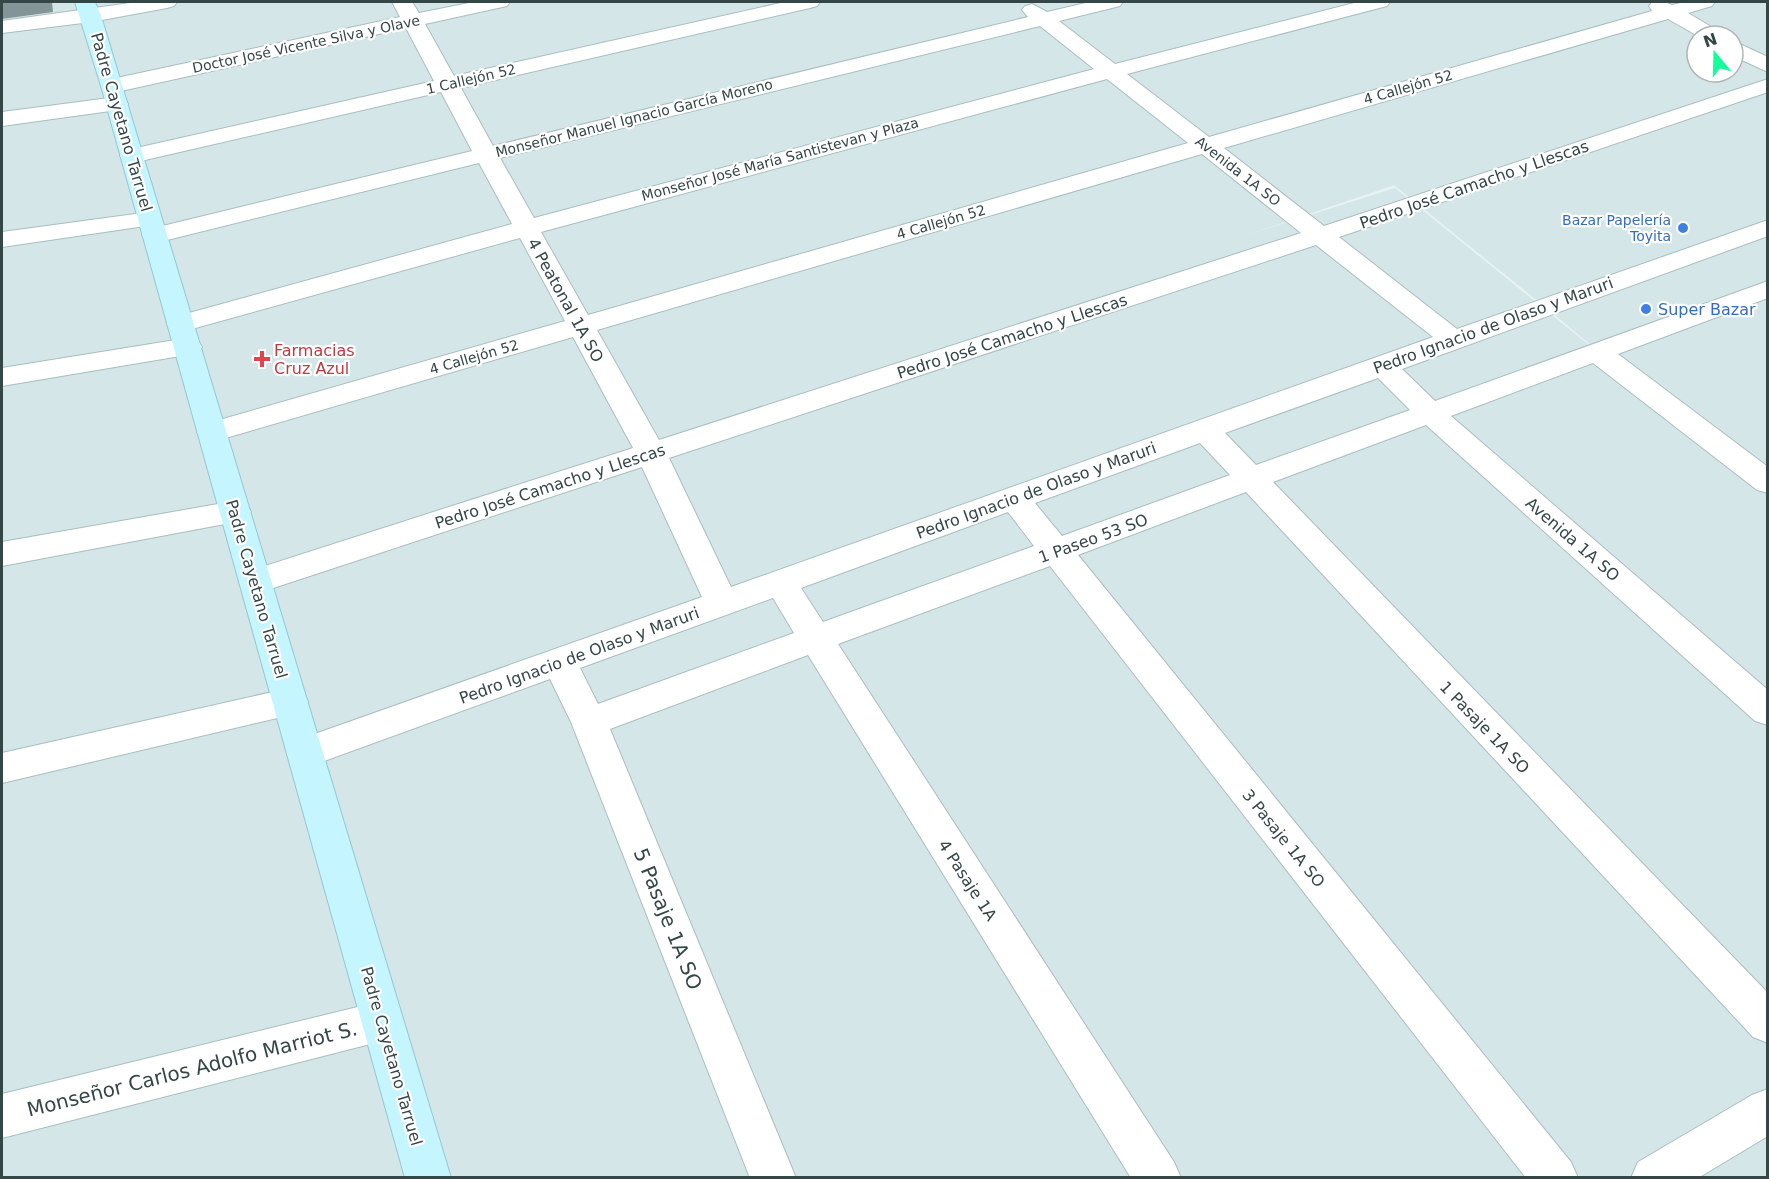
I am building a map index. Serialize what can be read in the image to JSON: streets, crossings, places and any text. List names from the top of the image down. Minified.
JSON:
{"streets":{"street":["Doctor José Vicente Silva y Olave","1 Callejón 52","4 Callejón 52","Monseñor Manuel Ignacio García Moreno","Padre Cayetano Tarruel","Monseñor José María Santistevan y Plaza","Avenida 1A SO","Pedro José Camacho y Llescas","4 Peatonal 1A SO","Pedro Ignacio de Olaso y Maruri","1 Paseo 53 SO","1 Pasaje 1A SO","3 Pasaje 1A SO","4 Pasaje 1A","5 Pasaje 1A SO","Monseñor Carlos Adolfo Marriot S."]},"crossings":[["Doctor José Vicente Silva y Olave","Padre Cayetano Tarruel"],["Doctor José Vicente Silva y Olave","4 Peatonal 1A SO"],["1 Callejón 52","Padre Cayetano Tarruel"],["1 Callejón 52","4 Peatonal 1A SO"],["4 Callejón 52","Padre Cayetano Tarruel"],["4 Callejón 52","Avenida 1A SO"],["4 Callejón 52","4 Peatonal 1A SO"],["Monseñor Manuel Ignacio García Moreno","Padre Cayetano Tarruel"],["Monseñor Manuel Ignacio García Moreno","Avenida 1A SO"],["Monseñor Manuel Ignacio García Moreno","4 Peatonal 1A SO"],["Padre Cayetano Tarruel","Monseñor José María Santistevan y Plaza"],["Padre Cayetano Tarruel","Pedro José Camacho y Llescas"],["Padre Cayetano Tarruel","Pedro Ignacio de Olaso y Maruri"],["Padre Cayetano Tarruel","Monseñor Carlos Adolfo Marriot S."],["Monseñor José María Santistevan y Plaza","Avenida 1A SO"],["Monseñor José María Santistevan y Plaza","4 Peatonal 1A SO"],["Avenida 1A SO","Pedro José Camacho y Llescas"],["Avenida 1A SO","Pedro Ignacio de Olaso y Maruri"],["Avenida 1A SO","1 Paseo 53 SO"],["Pedro José Camacho y Llescas","4 Peatonal 1A SO"],["4 Peatonal 1A SO","Pedro Ignacio de Olaso y Maruri"],["Pedro Ignacio de Olaso y Maruri","1 Pasaje 1A SO"],["Pedro Ignacio de Olaso y Maruri","3 Pasaje 1A SO"],["Pedro Ignacio de Olaso y Maruri","4 Pasaje 1A"],["Pedro Ignacio de Olaso y Maruri","5 Pasaje 1A SO"],["1 Paseo 53 SO","1 Pasaje 1A SO"],["1 Paseo 53 SO","3 Pasaje 1A SO"],["1 Paseo 53 SO","4 Pasaje 1A"],["1 Paseo 53 SO","5 Pasaje 1A SO"]],"places":{"other":["Bazar Papelería Toyita","Super Bazar"],"health":["Farmacias Cruz Azul"]},"north":"top"}
